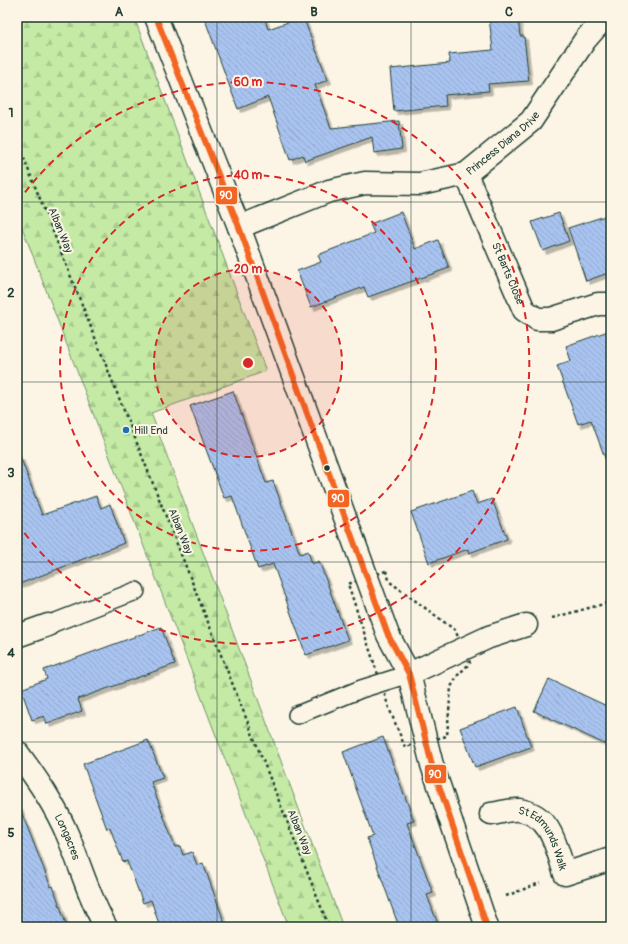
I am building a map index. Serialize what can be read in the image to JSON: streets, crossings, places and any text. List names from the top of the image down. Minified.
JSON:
{"streets":{"street":["Princess Diana Drive","St Barts Close","Longacres","St Edmunds Walk"],"path":["Alban Way"]},"crossings":[["Princess Diana Drive","St Barts Close"]],"places":["Hill End"],"lines":["transit line 90"],"grid":{"columns":["A","B","C"],"rows":["1","2","3","4","5"]},"rings":["60 m","40 m","20 m"]}
